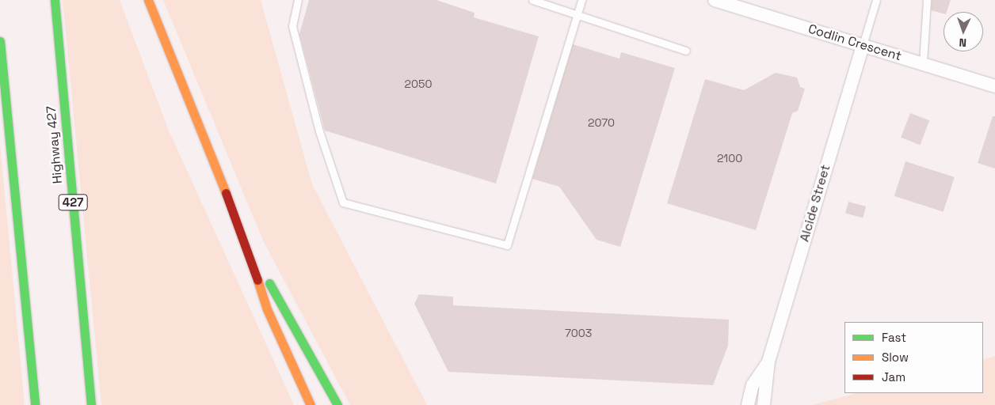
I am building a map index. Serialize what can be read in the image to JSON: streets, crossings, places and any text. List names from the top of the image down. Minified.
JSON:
{"streets":{"highway":["Highway 427","427"],"street":["Codlin Crescent","Alcide Street"]},"crossings":[["Codlin Crescent","Alcide Street"]],"house_numbers":["2050","2070","2100","7003"],"legend":["Fast","Slow","Jam"],"north":"bottom"}
